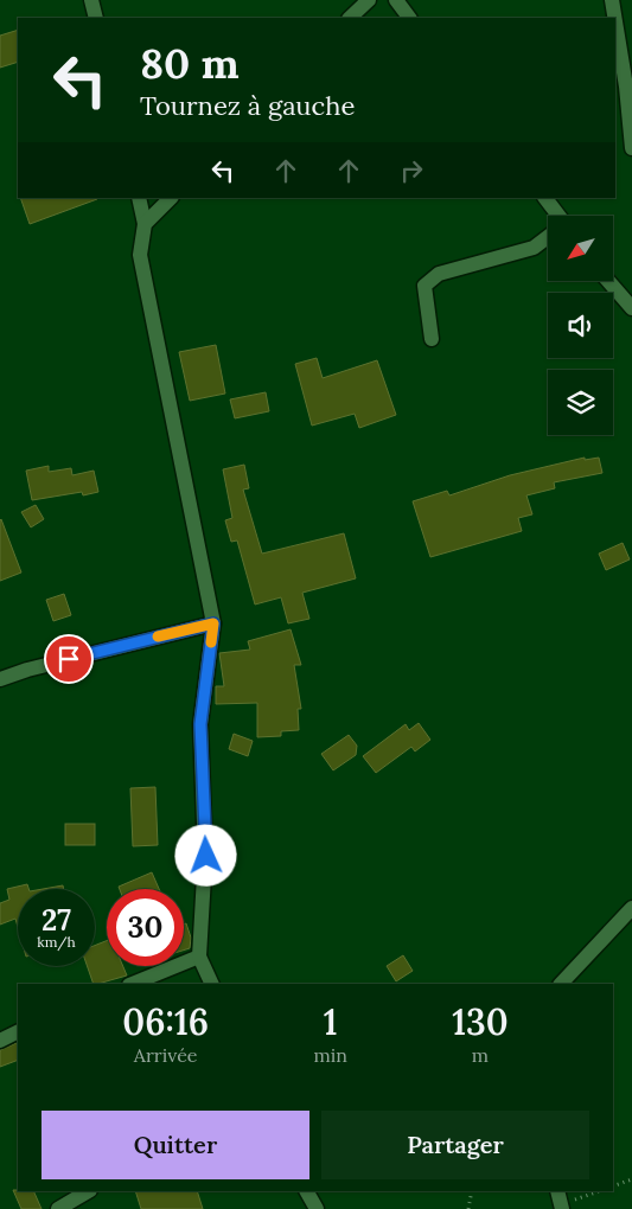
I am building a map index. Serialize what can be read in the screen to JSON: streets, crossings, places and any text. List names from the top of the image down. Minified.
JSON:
{"north":"bottom left","page":{"turn":["80 m","Tournez à gauche"],"speed":"27 km/h","limit":"30","eta":["06:16","Arrivée","1","min","130","m"],"buttons":["Quitter","Partager"]}}
